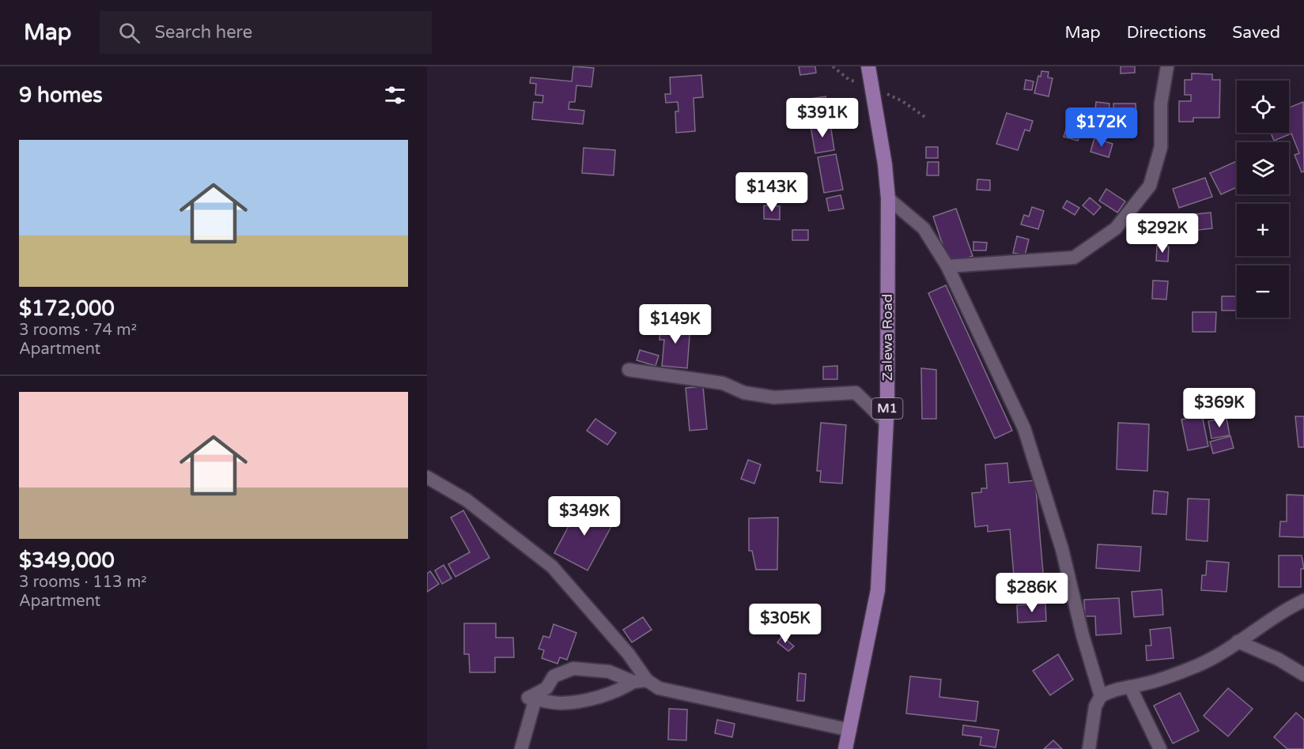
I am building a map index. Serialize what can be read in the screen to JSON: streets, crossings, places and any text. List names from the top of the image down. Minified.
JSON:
{"streets":{"highway":["Zalewa Road","M1"]},"page":{"header":"Map","search":"Search here","nav":["Map","Directions","Saved"],"heading":"9 homes","map_buttons":["+","−"],"price":["$391K","$172K","$143K","$292K","$149K","$369K","$349K","$286K","$305K"],"list":[{"name":"$172,000","note":"3 rooms · 74 m² · Apartment"},{"name":"$349,000","note":"3 rooms · 113 m² · Apartment"}]}}
